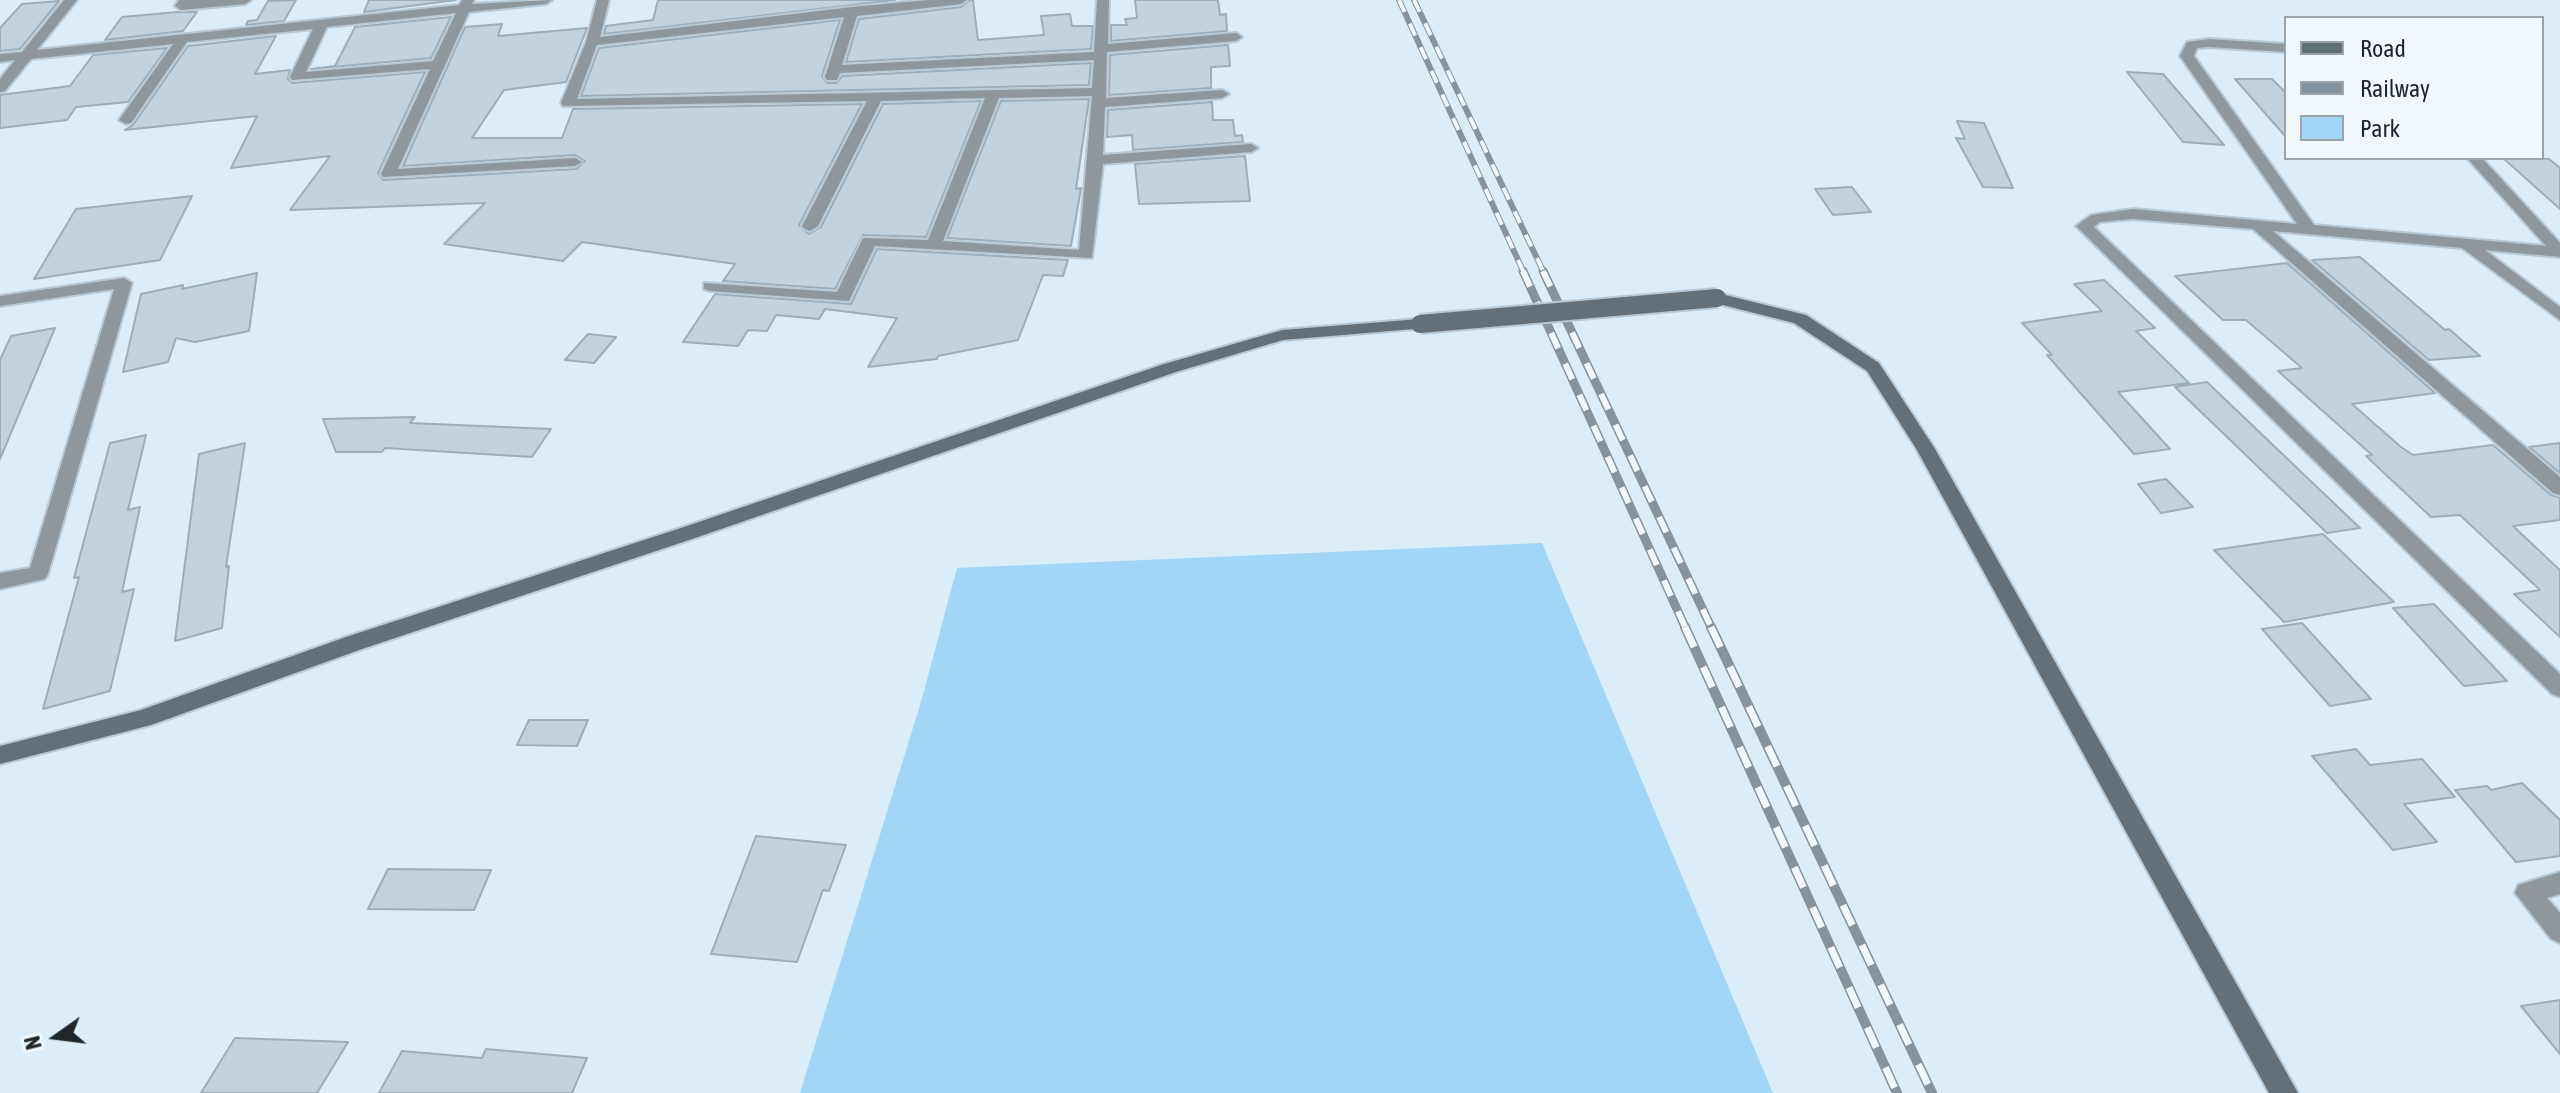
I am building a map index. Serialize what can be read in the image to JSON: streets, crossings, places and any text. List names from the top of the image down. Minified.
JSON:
{"legend":["Road","Railway","Park"],"north":"left"}
